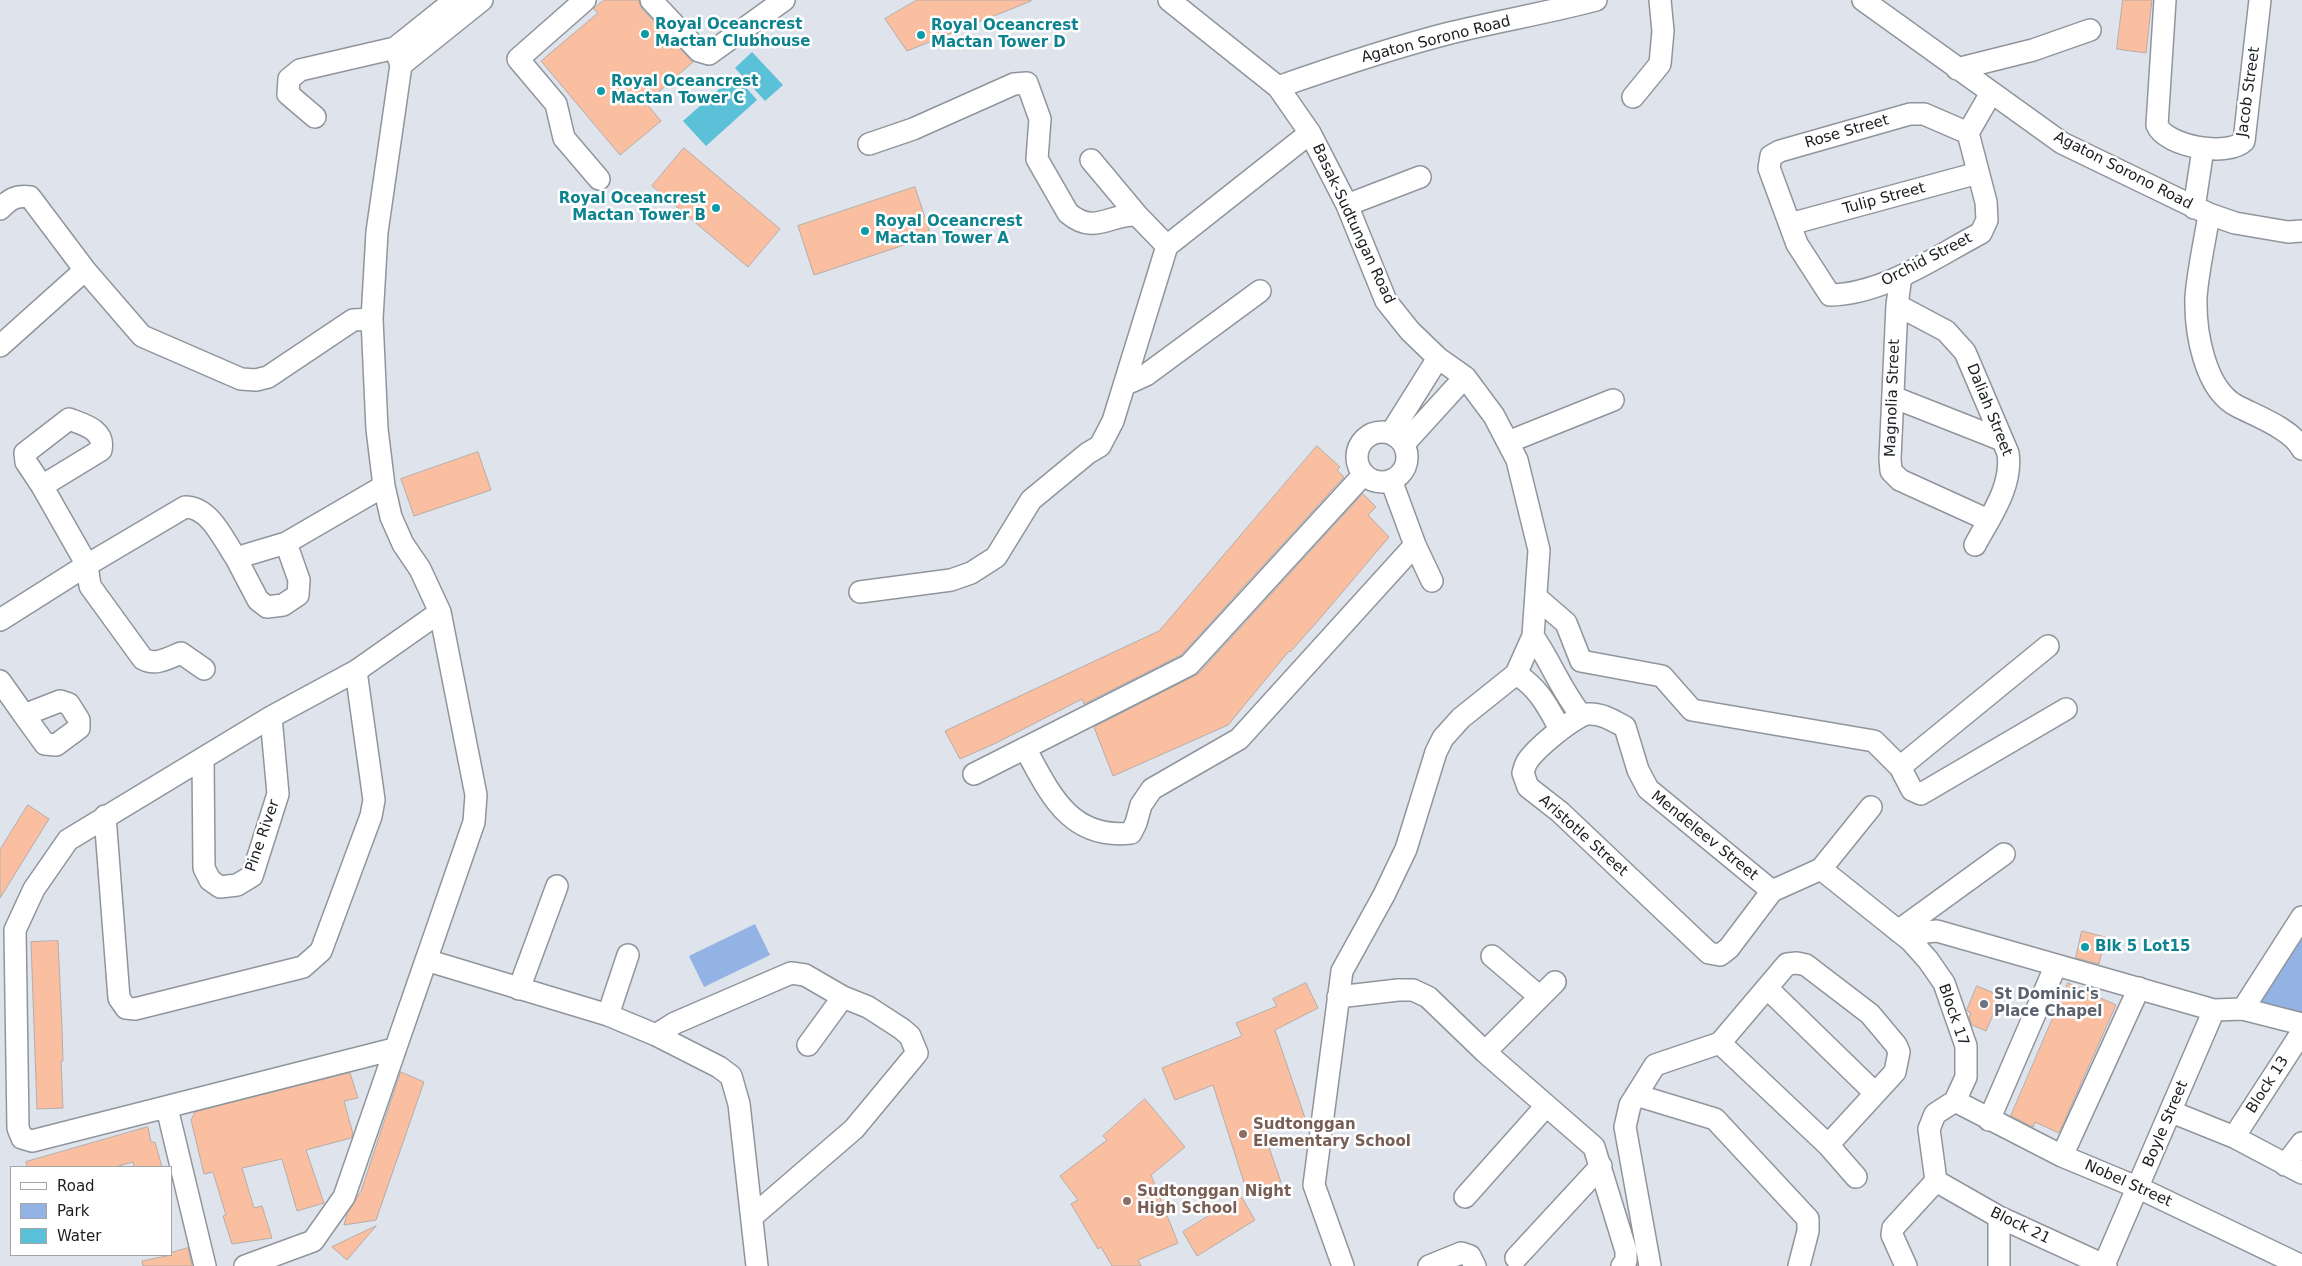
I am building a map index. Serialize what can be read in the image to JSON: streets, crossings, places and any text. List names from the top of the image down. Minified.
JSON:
{"streets":{"street":["Agaton Sorono Road","Jacob Street","Rose Street","Tulip Street","Basak-Sudtungan Road","Orchid Street","Magnolia Street","Daliah Street","Pine River","Aristotle Street","Mendeleev Street","Block 17","Block 13","Boyle Street","Nobel Street","Block 21"]},"crossings":[["Agaton Sorono Road","Basak-Sudtungan Road"],["Rose Street","Tulip Street"],["Rose Street","Orchid Street"],["Tulip Street","Orchid Street"],["Orchid Street","Magnolia Street"],["Magnolia Street","Daliah Street"],["Aristotle Street","Mendeleev Street"],["Block 17","Nobel Street"],["Boyle Street","Nobel Street"],["Boyle Street","Block 21"]],"places":["Royal Oceancrest Mactan Clubhouse","Royal Oceancrest Mactan Tower D","Royal Oceancrest Mactan Tower C","Royal Oceancrest Mactan Tower B","Royal Oceancrest Mactan Tower A","Blk 5 Lot15","St Dominic's Place Chapel","Sudtonggan Elementary School","Sudtonggan Night High School"],"legend":["Road","Park","Water"]}
